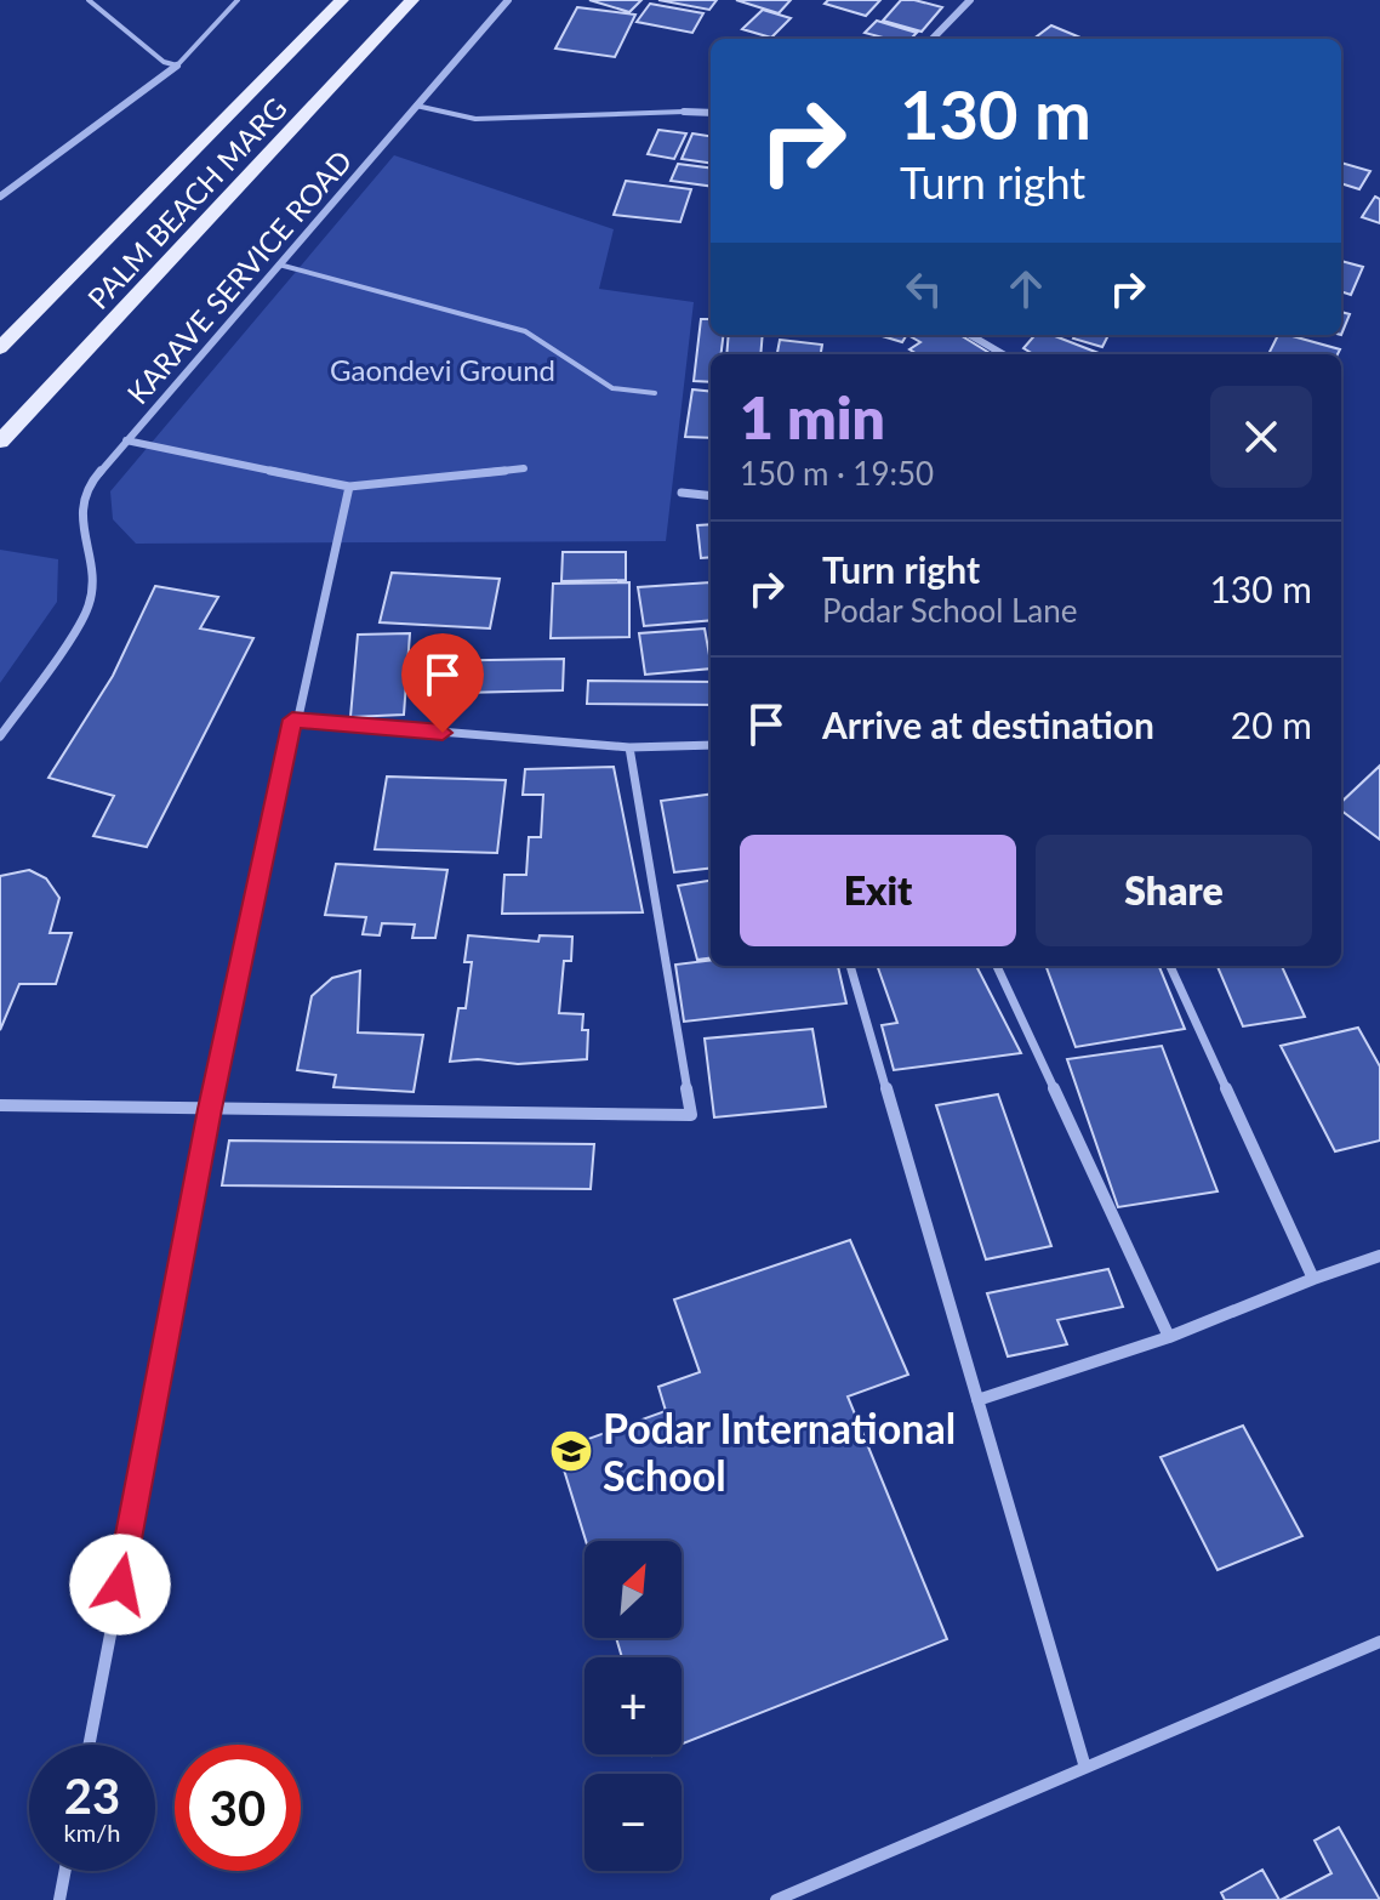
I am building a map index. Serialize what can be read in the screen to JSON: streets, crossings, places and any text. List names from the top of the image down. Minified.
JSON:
{"streets":{"main road":["PALM BEACH MARG"],"street":["KARAVE SERVICE ROAD"]},"parks":["Gaondevi Ground"],"places":{"school or university":["Podar International School"]},"north":"top right","page":{"turn":["130 m","Turn right"],"heading":["1 min","150 m · 19:50"],"list":[{"name":"Turn right","note":"Podar School Lane","value":"130 m"},{"name":"Arrive at destination","value":"20 m"}],"buttons":["Exit","Share"],"map_buttons":["+","−"],"speed":"23 km/h","limit":"30"}}
